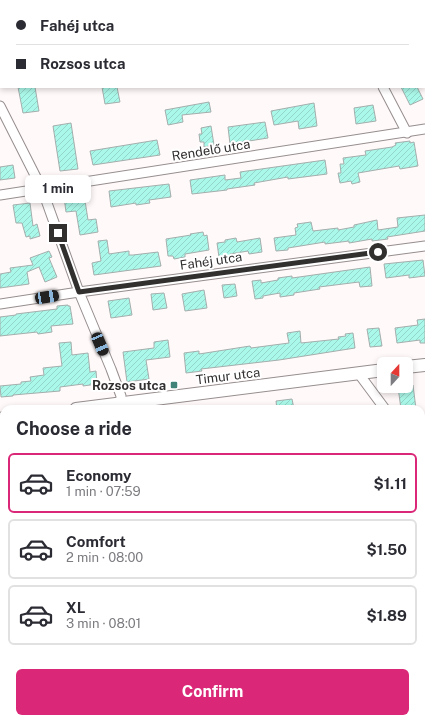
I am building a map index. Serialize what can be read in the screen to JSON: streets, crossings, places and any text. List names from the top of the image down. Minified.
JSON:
{"streets":{"street":["Rendelő utca","Fahéj utca","Timur utca"]},"places":{"transit":["Rozsos utca"]},"north":"top","page":{"banner":["Fahéj utca","Rozsos utca"],"bubble":"1 min","heading":"Choose a ride","list":[{"name":"Economy","note":"1 min · 07:59","value":"$1.11"},{"name":"Comfort","note":"2 min · 08:00","value":"$1.50"},{"name":"XL","note":"3 min · 08:01","value":"$1.89"}],"buttons":"Confirm"}}
